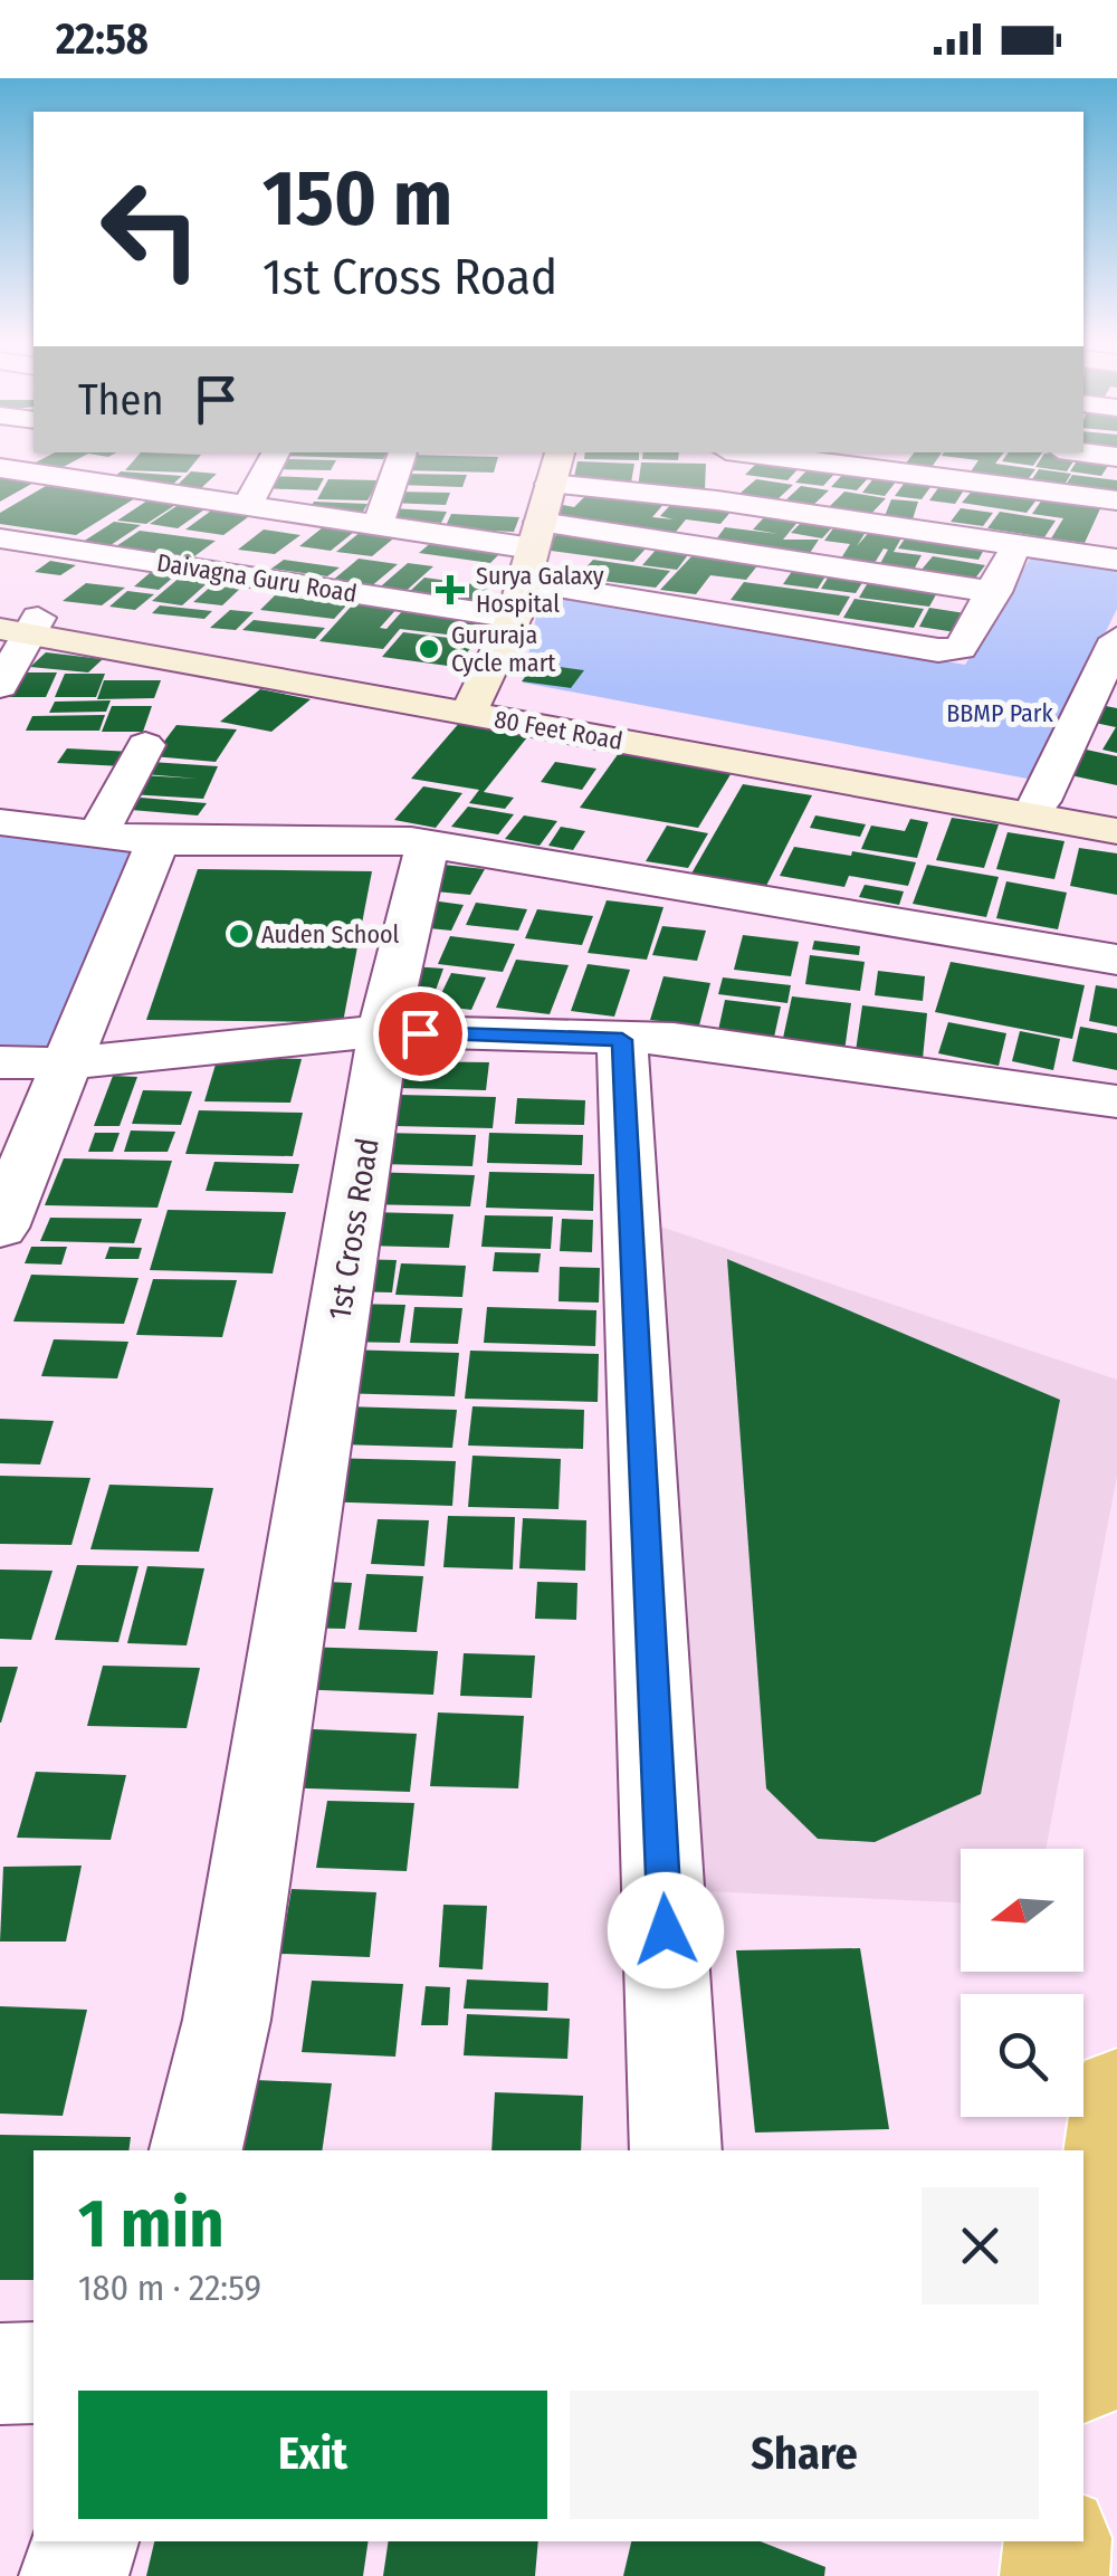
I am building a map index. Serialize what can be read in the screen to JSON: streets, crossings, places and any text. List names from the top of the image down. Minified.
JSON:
{"streets":{"main road":["80 Feet Road"],"street":["Daivagna Guru Road","1st Cross Road"]},"parks":["BBMP Park"],"places":{"health":["Surya Galaxy Hospital"],"other":["Gururaja Cycle mart","Auden School"]},"north":"left","page":{"status":"22:58","turn":["150 m","1st Cross Road"],"then":"Then","heading":["1 min","180 m · 22:59"],"buttons":["Exit","Share"]}}
